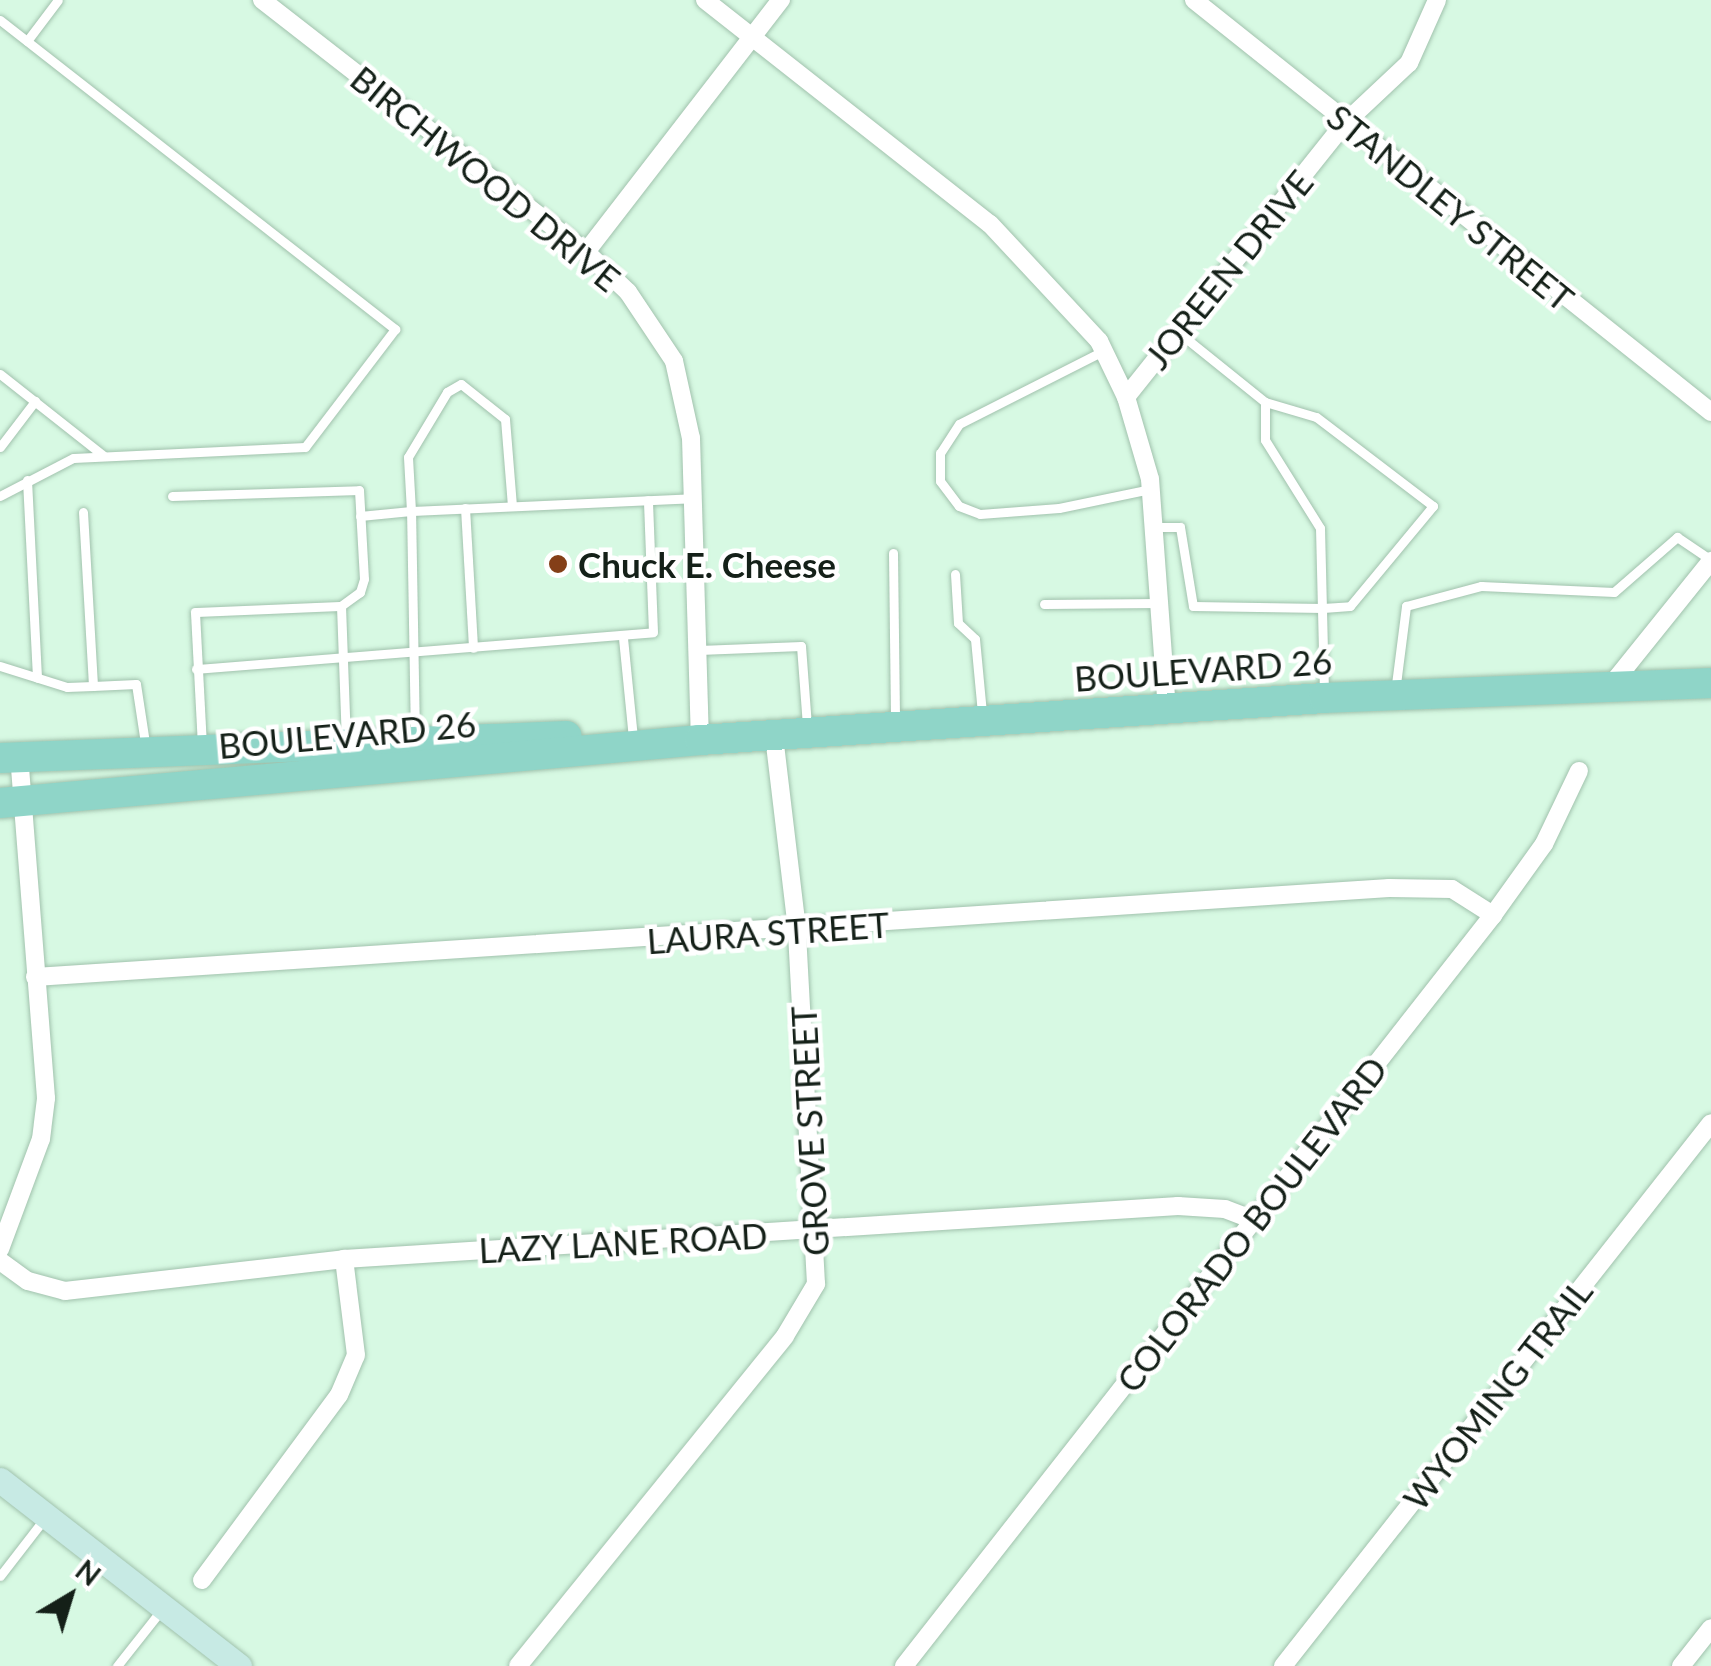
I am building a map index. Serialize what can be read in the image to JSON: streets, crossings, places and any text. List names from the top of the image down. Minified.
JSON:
{"streets":{"main road":["BOULEVARD 26"],"street":["BIRCHWOOD DRIVE","STANDLEY STREET","JOREEN DRIVE","LAURA STREET","GROVE STREET","COLORADO BOULEVARD","LAZY LANE ROAD","WYOMING TRAIL"]},"crossings":[["BIRCHWOOD DRIVE","BOULEVARD 26"],["STANDLEY STREET","JOREEN DRIVE"],["BOULEVARD 26","GROVE STREET"],["LAURA STREET","GROVE STREET"],["LAURA STREET","COLORADO BOULEVARD"],["GROVE STREET","LAZY LANE ROAD"],["COLORADO BOULEVARD","LAZY LANE ROAD"]],"places":["Chuck E. Cheese"],"north":"top right"}
